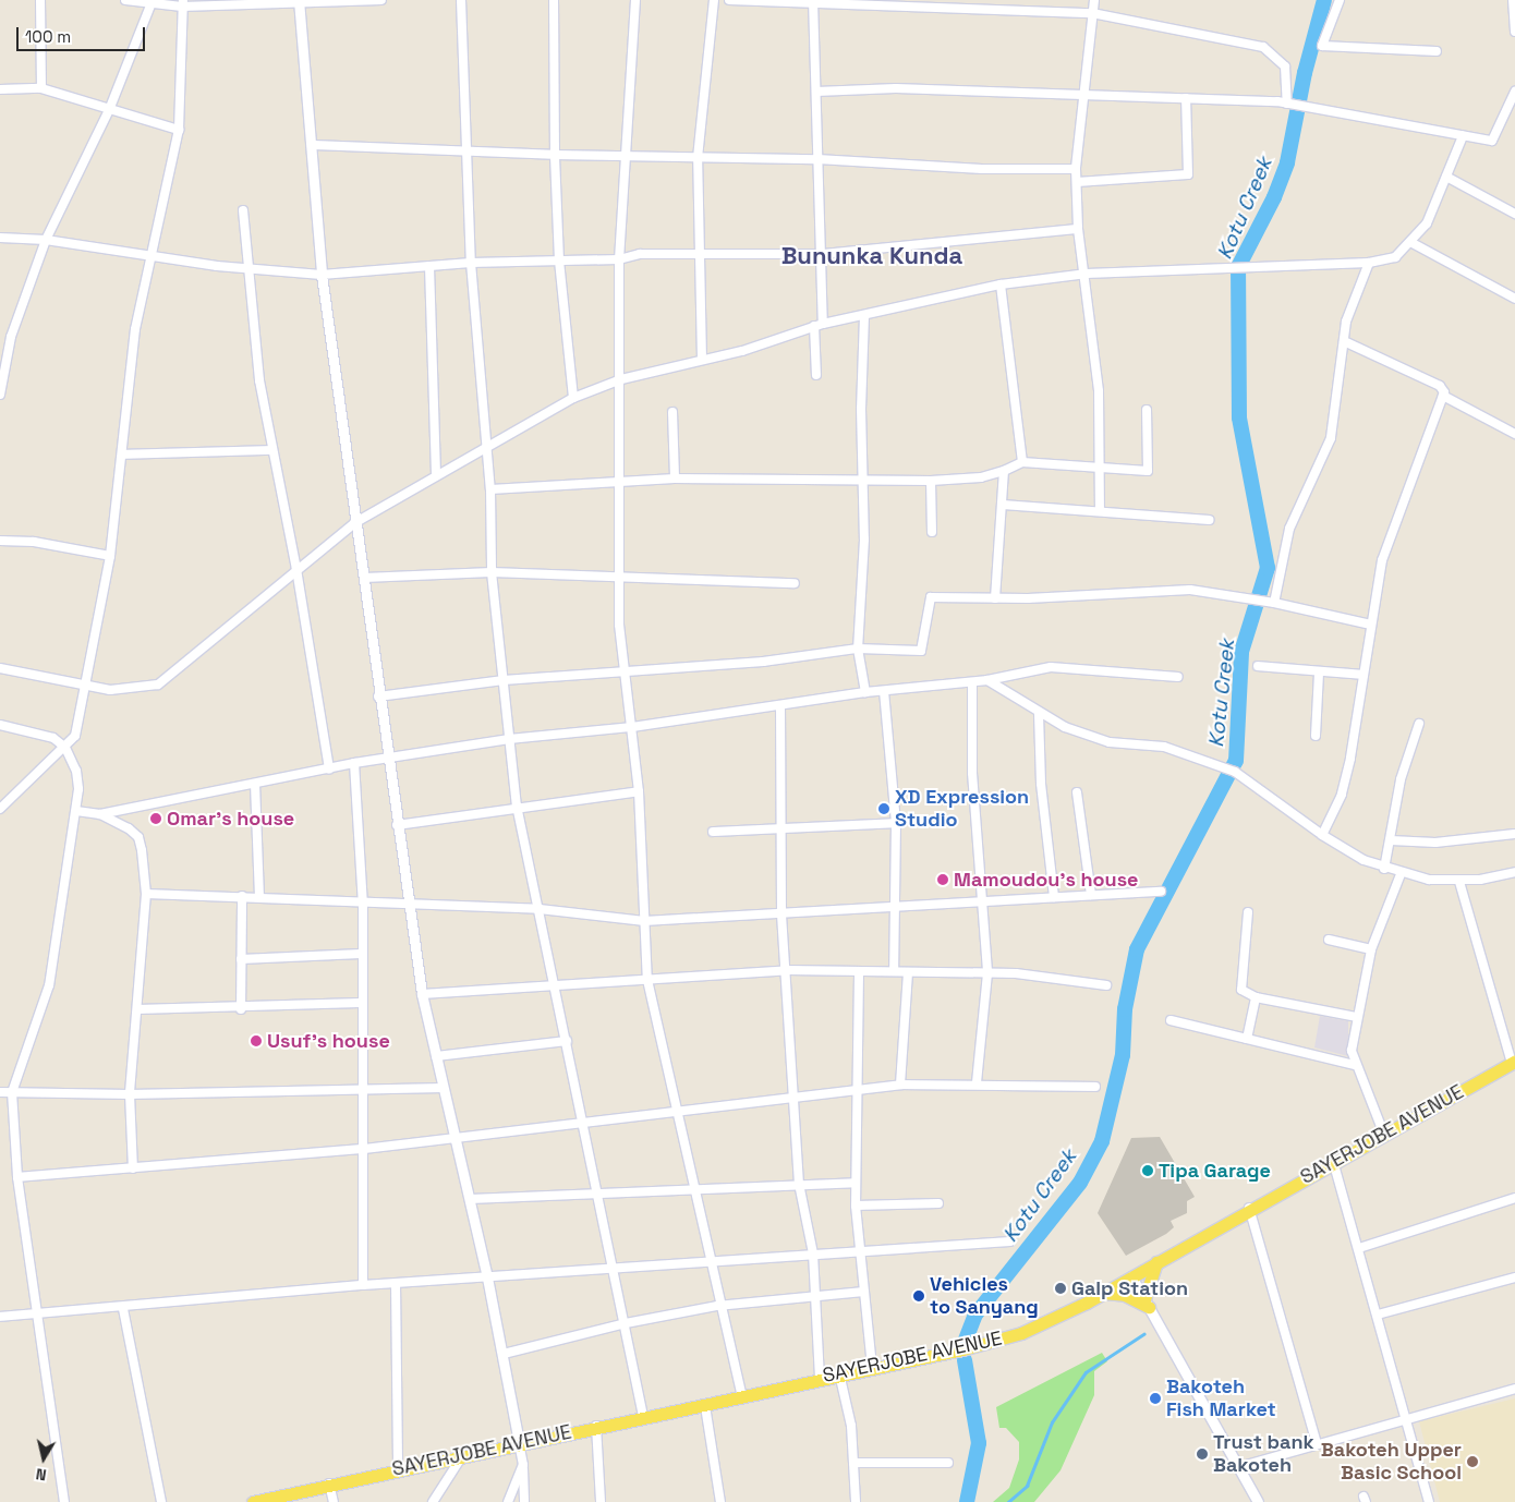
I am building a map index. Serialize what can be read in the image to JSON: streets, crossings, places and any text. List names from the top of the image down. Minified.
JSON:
{"streets":{"main road":["SAYERJOBE AVENUE"]},"districts":["Bununka Kunda"],"water":["Kotu Creek"],"places":["XD Expression Studio","Omar's house","Mamoudou's house","Usuf's house","Tipa Garage","Galp Station","Vehicles to Sanyang","Bakoteh Fish Market","Trust bank Bakoteh","Bakoteh Upper Basic School"],"scale_bar":"100 m","north":"bottom"}
